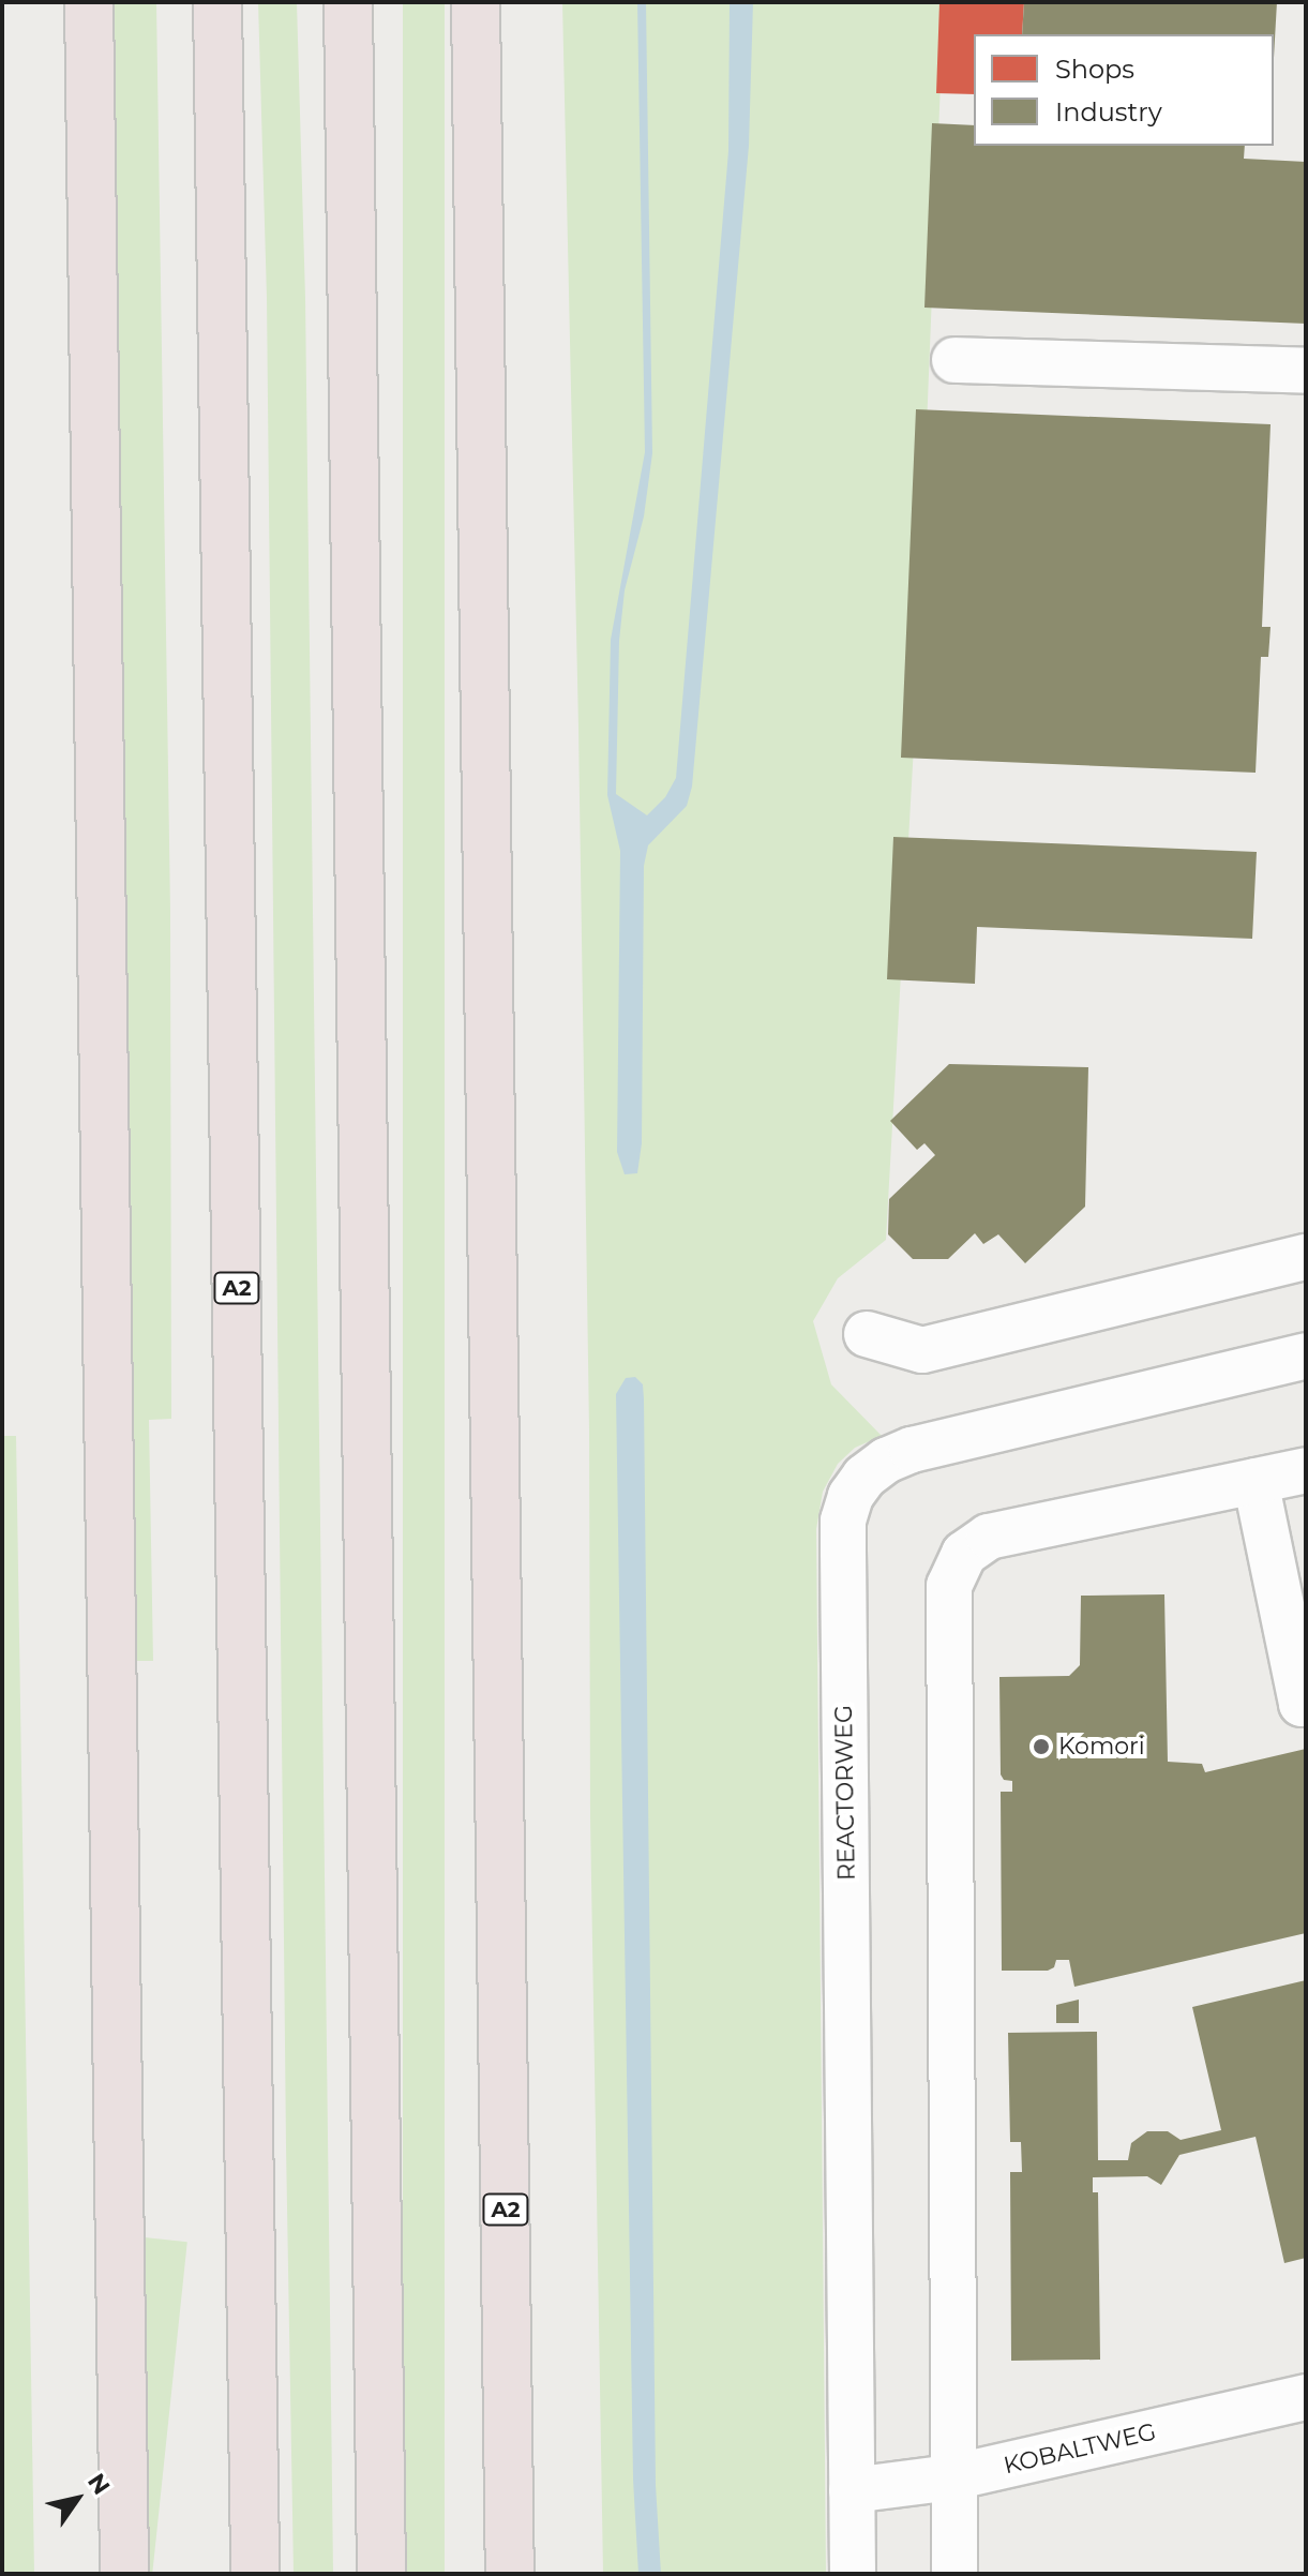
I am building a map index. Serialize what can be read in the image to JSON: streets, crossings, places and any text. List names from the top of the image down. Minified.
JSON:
{"streets":{"highway":["A2"],"street":["REACTORWEG","KOBALTWEG"]},"crossings":[["REACTORWEG","KOBALTWEG"]],"places":["Komori"],"legend":["Shops","Industry"],"north":"top right"}
